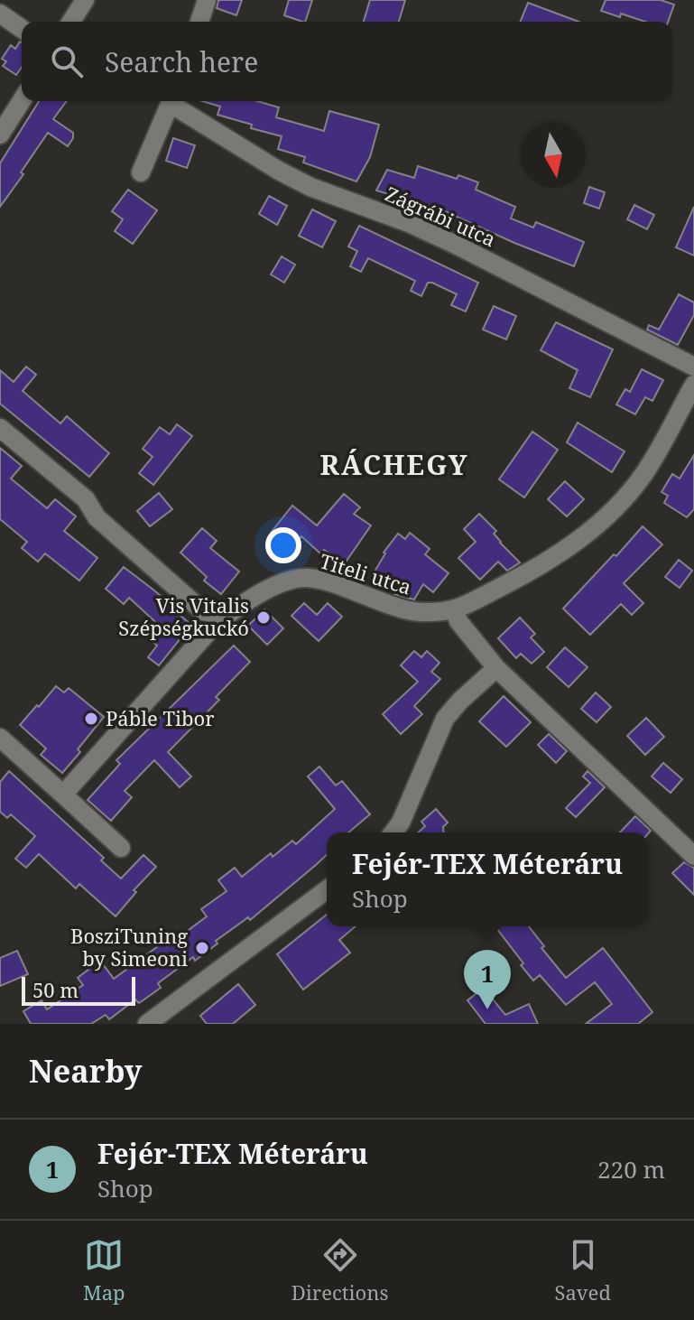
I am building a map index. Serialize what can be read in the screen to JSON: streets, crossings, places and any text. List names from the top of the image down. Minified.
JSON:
{"streets":{"street":["Zágrábi utca","Titeli utca"]},"districts":["RÁCHEGY"],"places":["Vis Vitalis Szépségkuckó","Páble Tibor","BosziTuning by Simeoni"],"scale_bar":"50 m","north":"bottom","page":{"search":"Search here","popup":["Fejér-TEX Méteráru","Shop"],"pins":"1","scale":"50 m","heading":"Nearby","list":[{"mark":"1","name":"Fejér-TEX Méteráru","note":"Shop","value":"220 m"}],"nav":["Map","Directions","Saved"]}}
